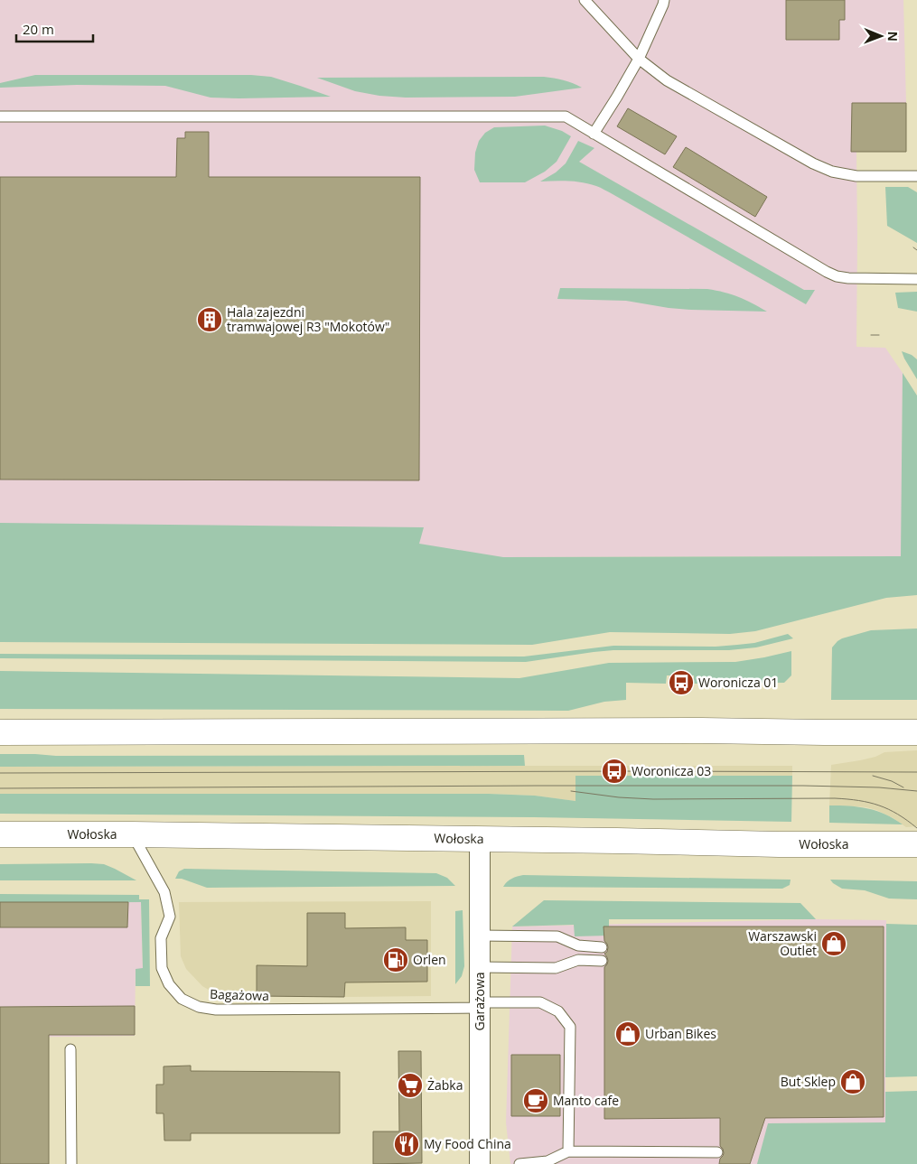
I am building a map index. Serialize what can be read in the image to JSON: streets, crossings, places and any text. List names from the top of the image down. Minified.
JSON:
{"streets":{"main road":["Wołoska"],"street":["Garażowa"],"lane":["Bagażowa"]},"crossings":[["Wołoska","Bagażowa"],["Wołoska","Garażowa"],["Bagażowa","Garażowa"]],"places":{"building":["Hala zajezdni tramwajowej R3 \"Mokotów\""],"bus stop":["Woronicza 01","Woronicza 03"],"shop":["Warszawski Outlet","Urban Bikes","But Sklep"],"fuel station":["Orlen"],"supermarket":["Żabka"],"cafe":["Manto cafe"],"restaurant":["My Food China"]},"scale_bar":"20 m","north":"right"}
